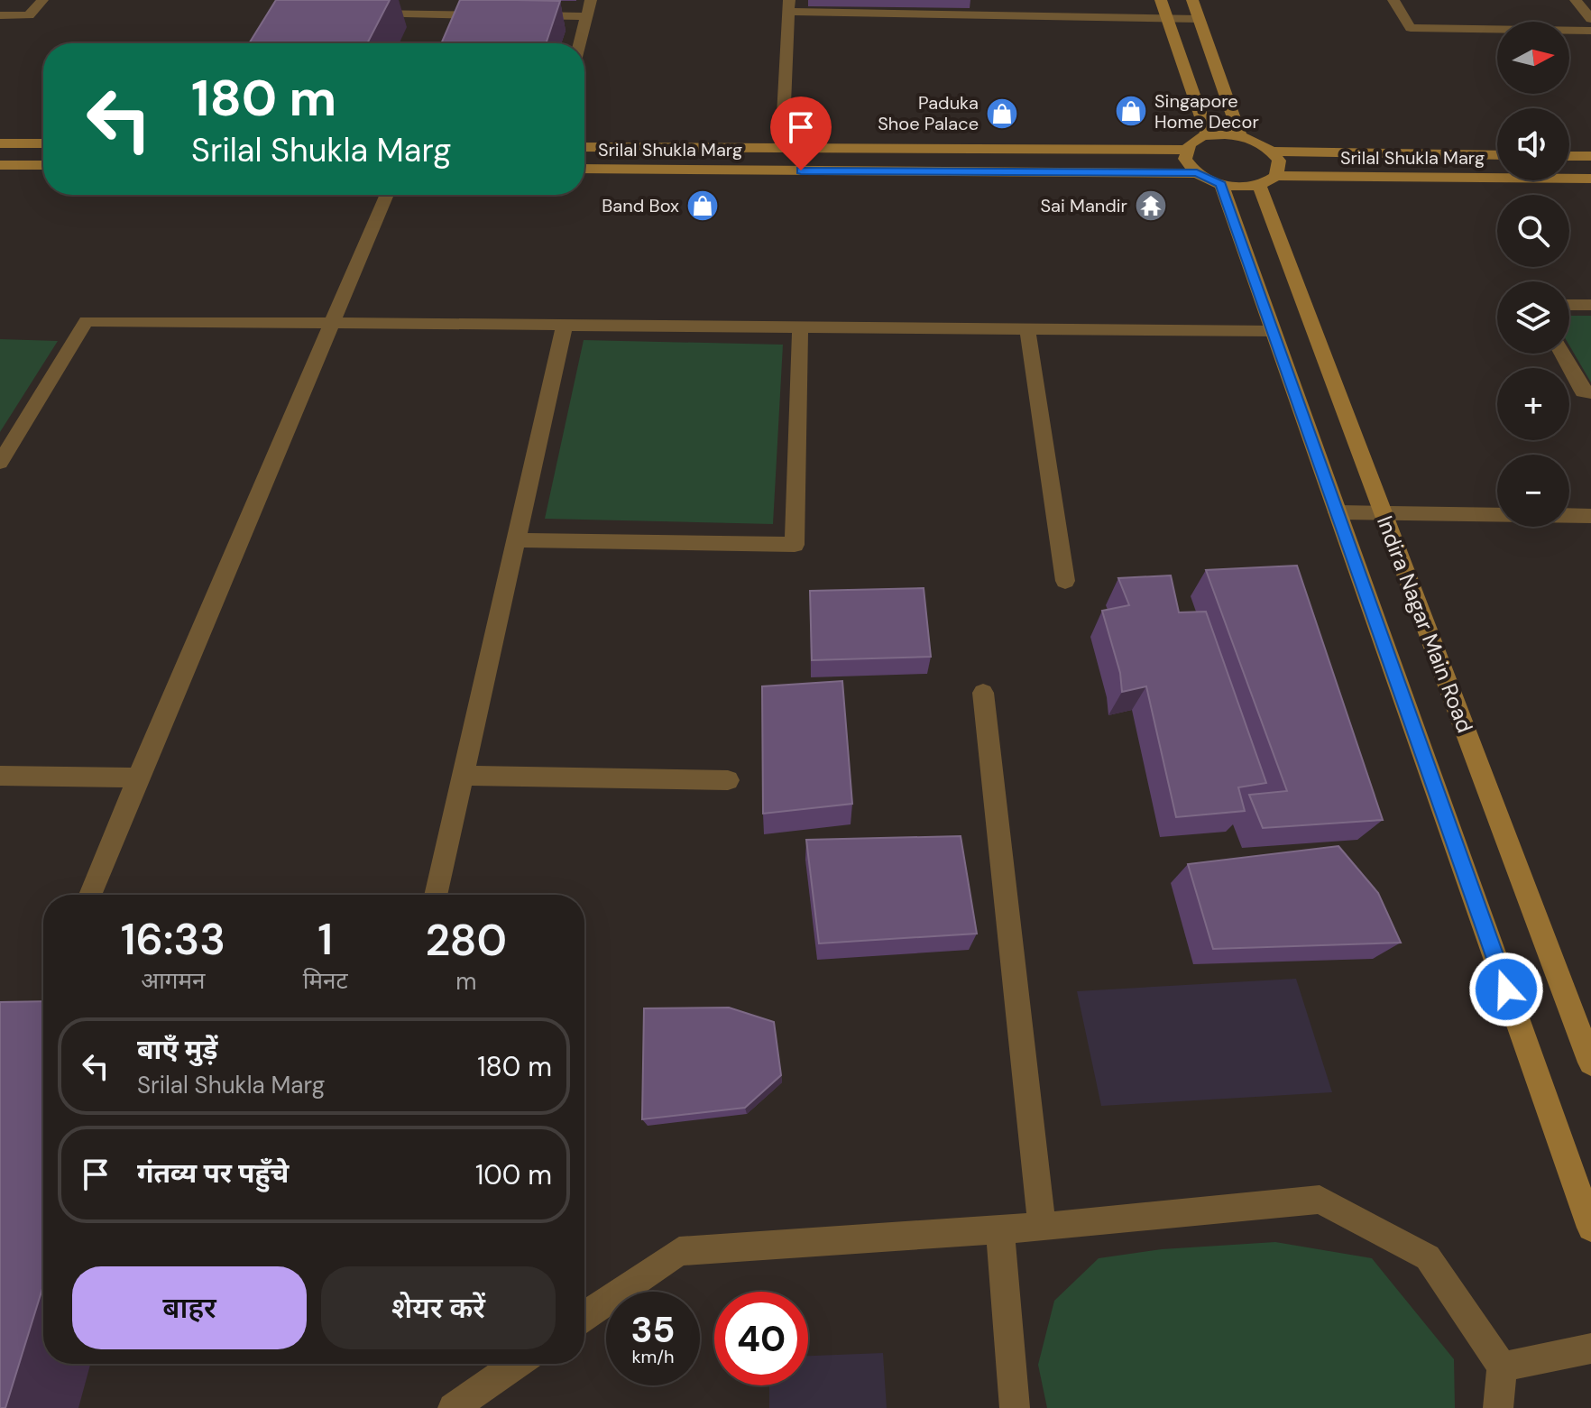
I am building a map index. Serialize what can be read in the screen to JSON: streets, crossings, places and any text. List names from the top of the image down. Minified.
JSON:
{"streets":{"street":["Srilal Shukla Marg","Indira Nagar Main Road"]},"crossings":[["Srilal Shukla Marg","Indira Nagar Main Road"]],"places":{"shop":["Singapore Home Decor","Paduka Shoe Palace","Band Box"],"temple":["Sai Mandir"]},"north":"right","page":{"map_buttons":["+","−"],"turn":["180 m","Srilal Shukla Marg"],"eta":["16:33","आगमन","1","मिनट","280","m"],"list":[{"name":"बाएँ मुड़ें","note":"Srilal Shukla Marg","value":"180 m"},{"name":"गंतव्य पर पहुँचे","value":"100 m"}],"buttons":["बाहर","शेयर करें"],"speed":"35 km/h","limit":"40"}}
